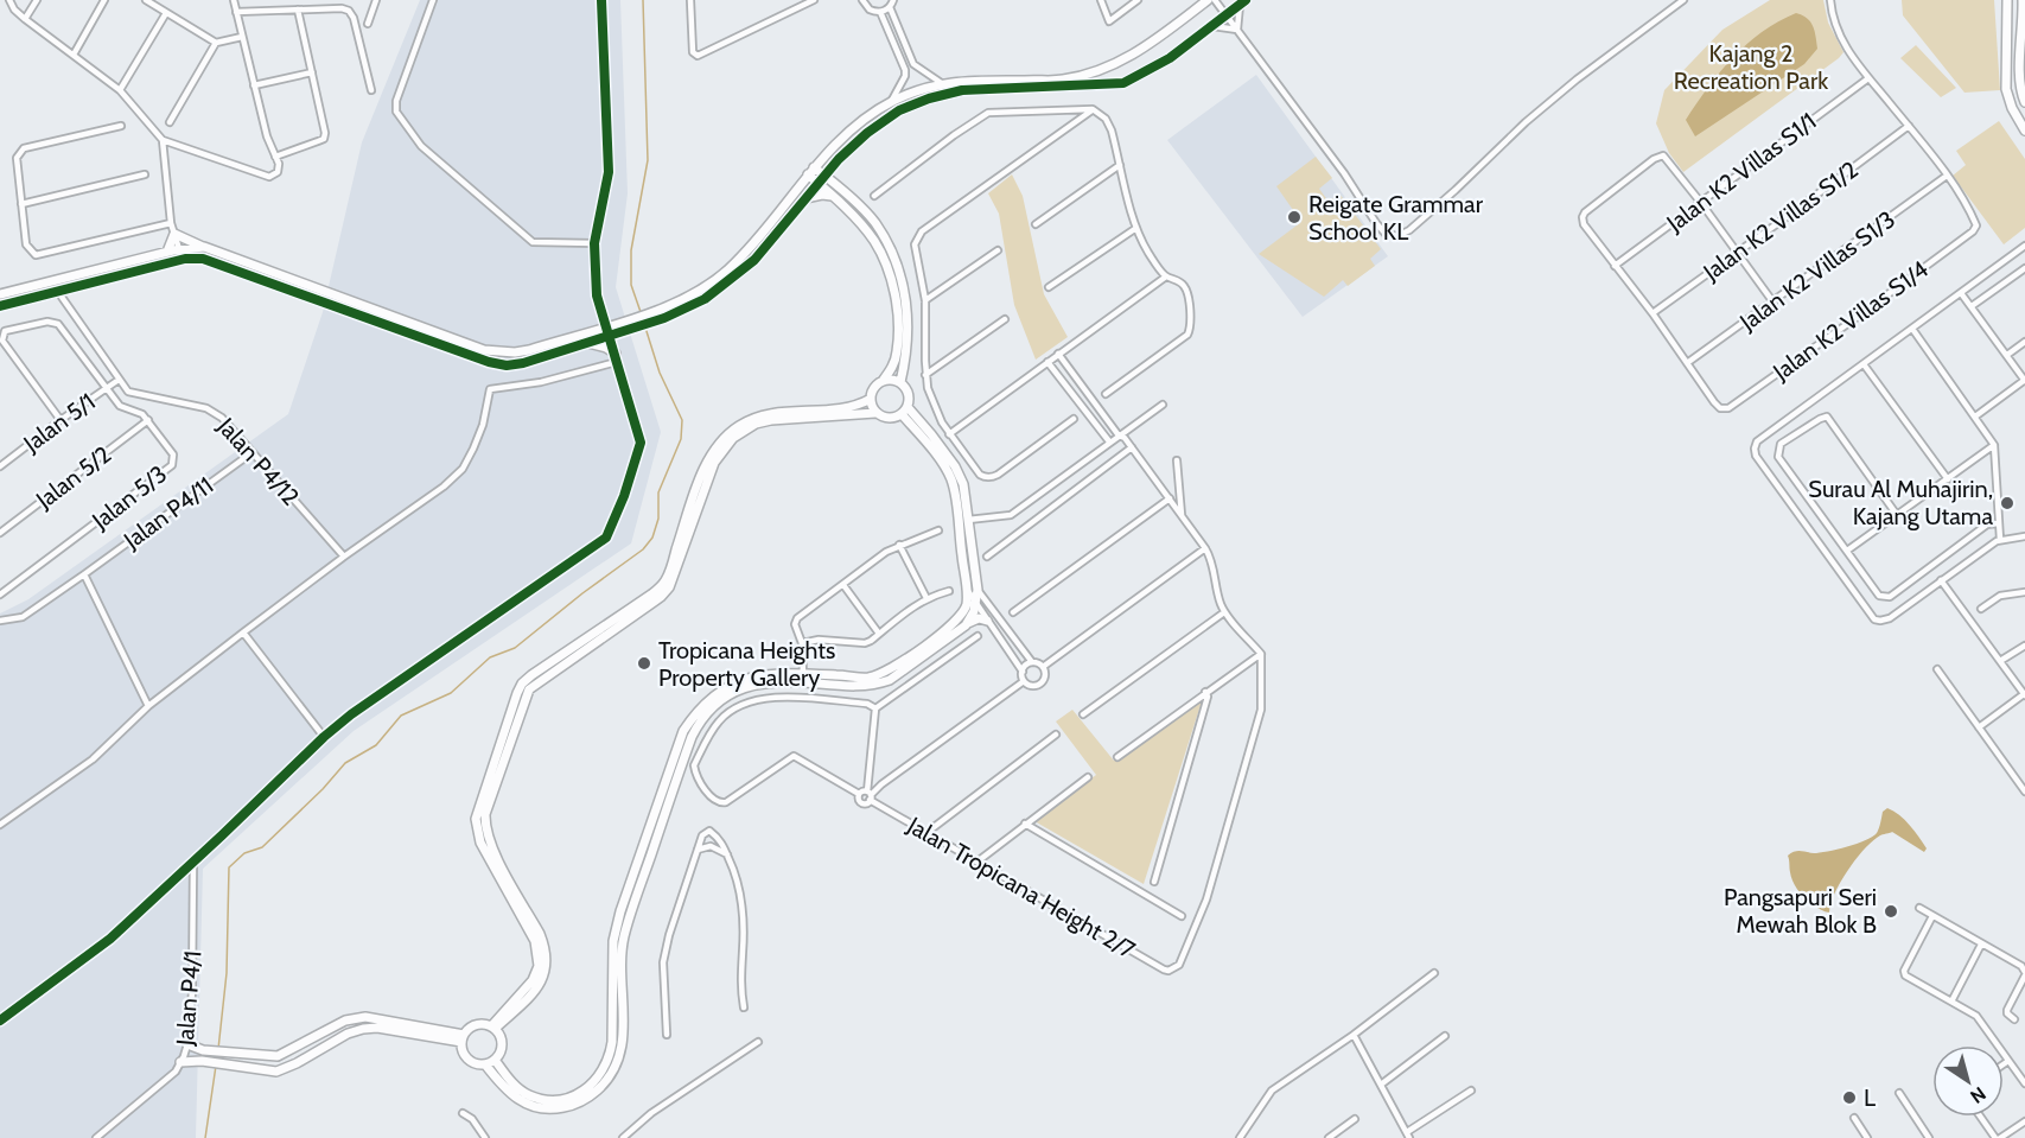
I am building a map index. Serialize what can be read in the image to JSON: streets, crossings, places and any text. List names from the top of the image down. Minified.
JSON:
{"streets":{"street":["Jalan K2 Villas S1/1","Jalan K2 Villas S1/2","Jalan K2 Villas S1/3","Jalan K2 Villas S1/4","Jalan 5/1","Jalan P4/12","Jalan 5/2","Jalan 5/3","Jalan P4/11","Jalan Tropicana Height 2/7","Jalan P4/1"]},"crossings":[["Jalan K2 Villas S1/3","Jalan K2 Villas S1/4"],["Jalan 5/1","Jalan P4/12"],["Jalan 5/1","Jalan 5/3"],["Jalan P4/12","Jalan P4/11"],["Jalan 5/2","Jalan 5/3"]],"parks":["Kajang 2 Recreation Park"],"places":["Reigate Grammar School KL","Surau Al Muhajirin, Kajang Utama","Tropicana Heights Property Gallery","Pangsapuri Seri Mewah Blok B","L"],"north":"bottom right"}
